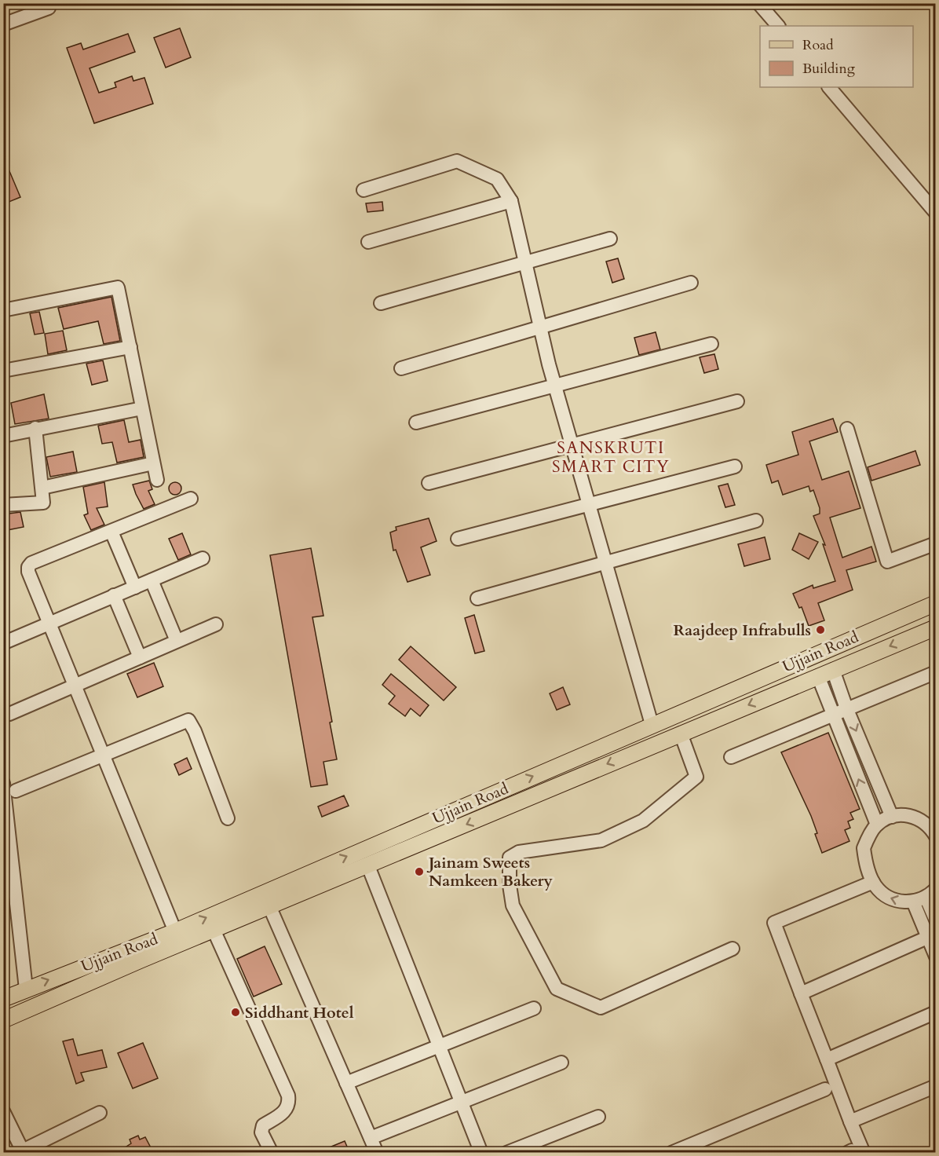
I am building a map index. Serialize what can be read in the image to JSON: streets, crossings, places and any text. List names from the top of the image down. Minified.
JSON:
{"streets":{"main road":["Ujjain Road"]},"districts":["SANSKRUTI SMART CITY"],"places":["Raajdeep Infrabulls","Jainam Sweets Namkeen Bakery","Siddhant Hotel"],"legend":["Road","Building"]}
